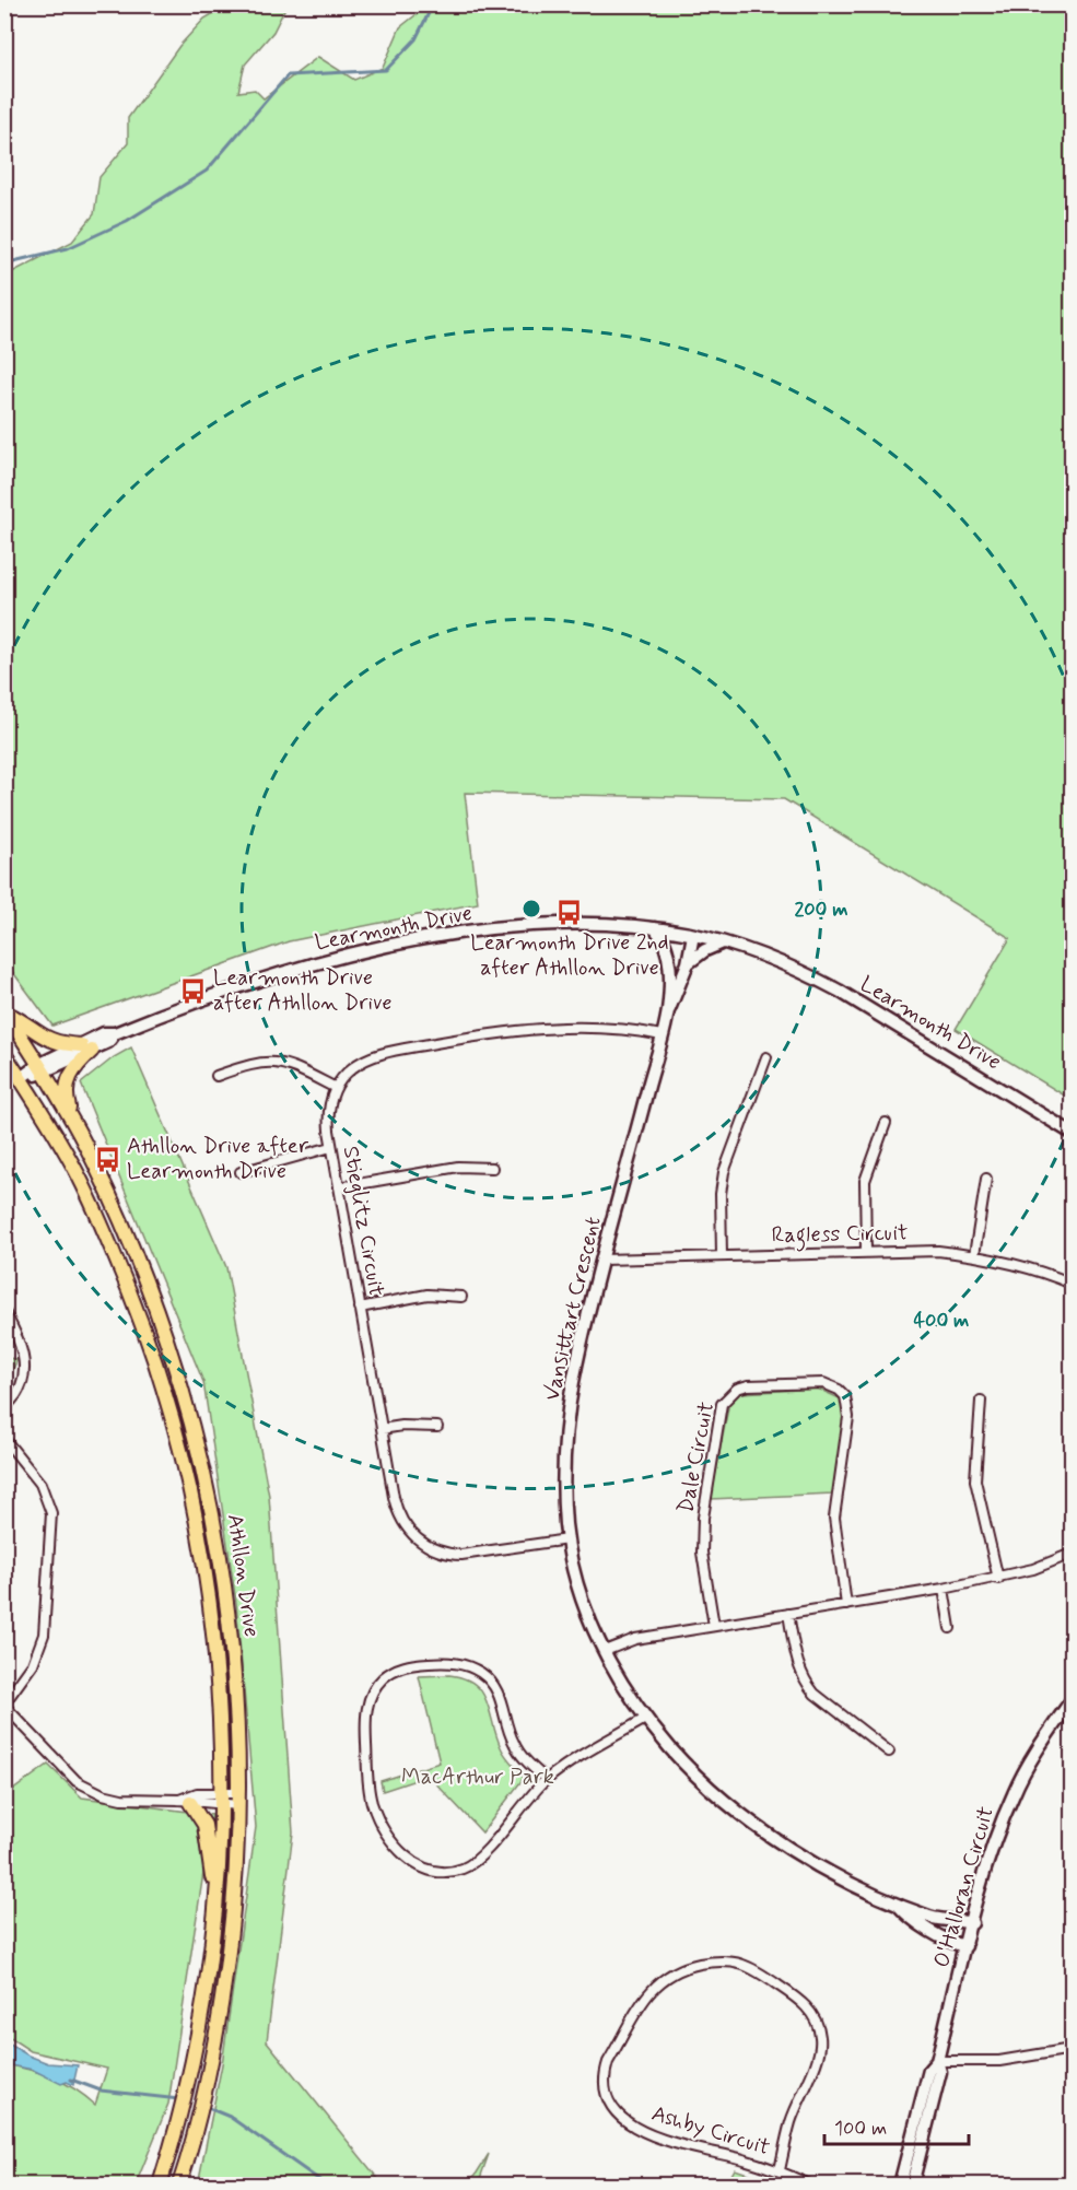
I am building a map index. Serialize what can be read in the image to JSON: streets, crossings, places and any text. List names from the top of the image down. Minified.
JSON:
{"streets":{"main road":["Athllon Drive"],"street":["Learmonth Drive","Stieglitz Circuit","Ragless Circuit","Vansittart Crescent","Dale Circuit","O'Halloran Circuit","Ashby Circuit"]},"crossings":[["Learmonth Drive","Vansittart Crescent"],["Learmonth Drive","Athllon Drive"],["Stieglitz Circuit","Vansittart Crescent"],["Ragless Circuit","Vansittart Crescent"],["Vansittart Crescent","O'Halloran Circuit"]],"parks":["MacArthur Park"],"places":{"bus stop":["Learmonth Drive 2nd after Athllon Drive","Learmonth Drive after Athllon Drive","Athllon Drive after Learmonth Drive"]},"scale_bar":"100 m","rings":["200 m","400 m"]}
